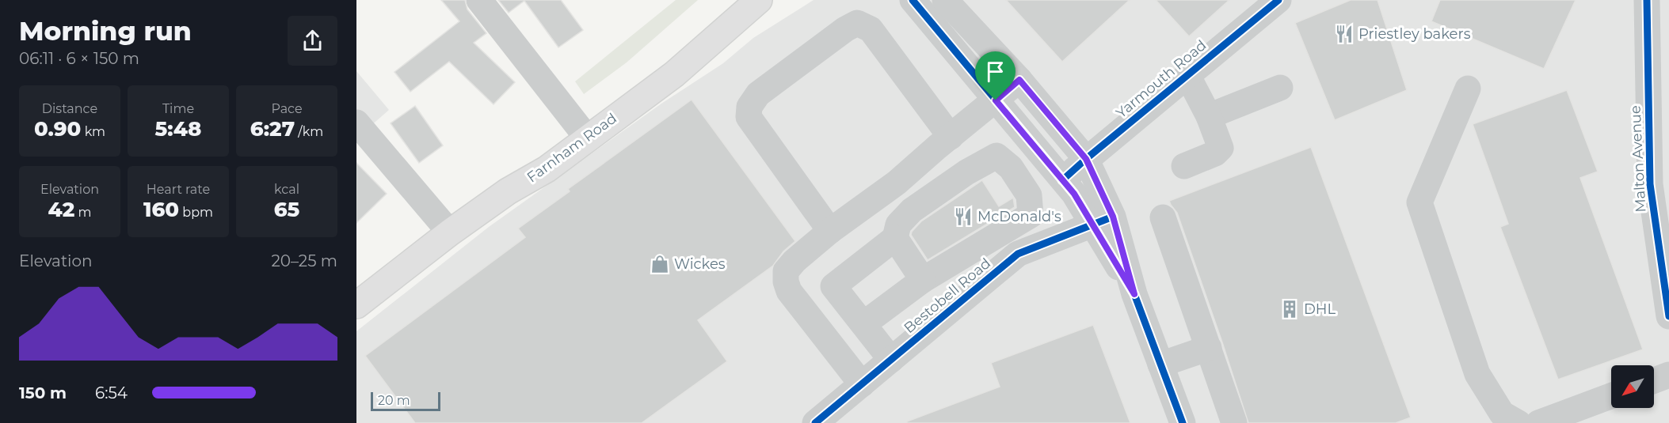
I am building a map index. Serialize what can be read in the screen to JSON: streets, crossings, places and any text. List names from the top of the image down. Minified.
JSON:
{"streets":{"main road":["Farnham Road"],"street":["Yarmouth Road","Malton Avenue","Bestobell Road"]},"places":{"restaurant":["Priestley bakers","McDonald's"],"shop":["Wickes"],"building":["DHL"]},"scale_bar":"20 m","north":"bottom left","page":{"heading":["Morning run","06:11 · 6 × 150 m"],"stats":[["Distance","0.90 km"],["Time","5:48"],["Pace","6:27 /km"],["Elevation","42 m"],["Heart rate","160 bpm"],["kcal","65"]],"chart":["Elevation","20–25 m"],"list":[{"name":"150 m","note":"6:54"}],"scale":"20 m"}}
